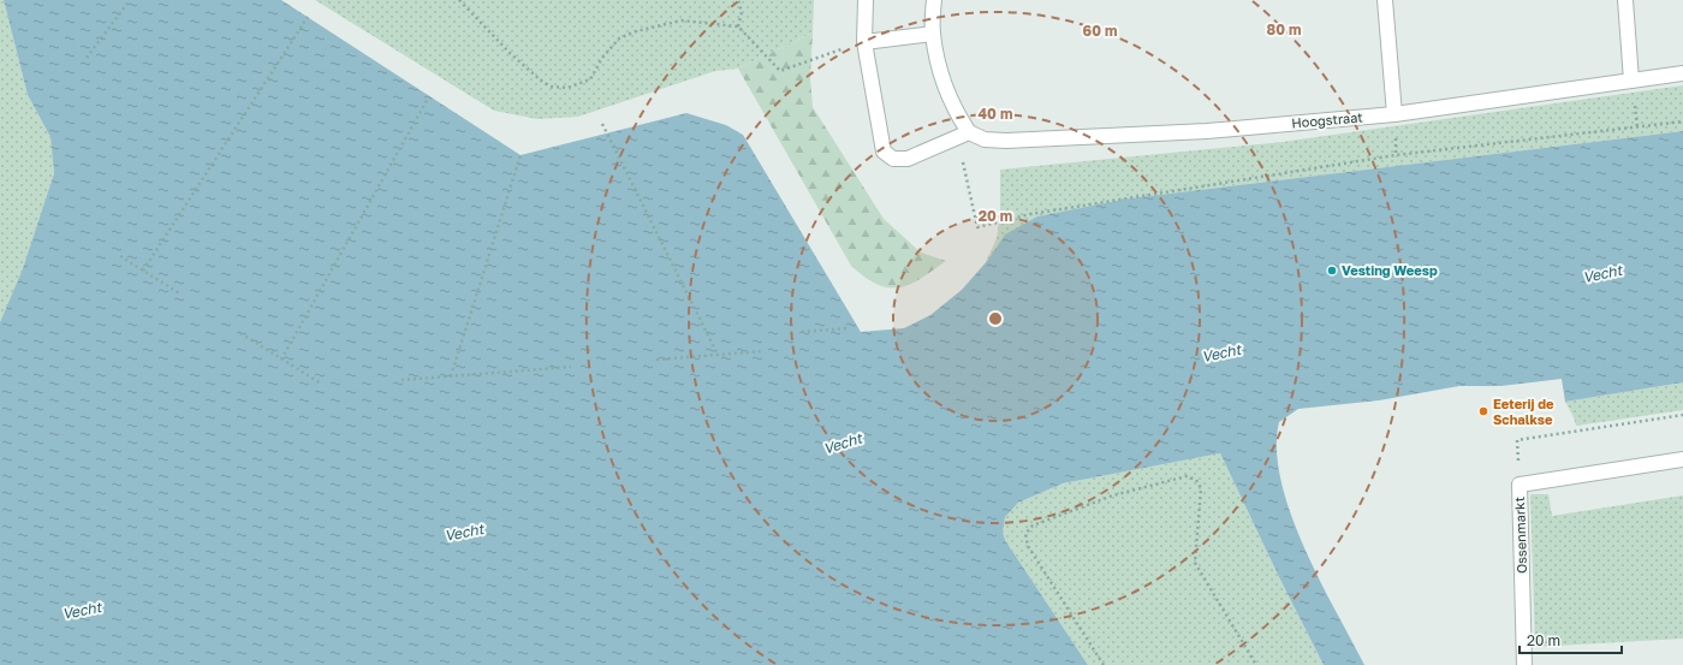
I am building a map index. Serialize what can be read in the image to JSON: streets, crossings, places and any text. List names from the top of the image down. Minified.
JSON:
{"streets":{"street":["Hoogstraat","Ossenmarkt"]},"water":["Vecht"],"places":["Vesting Weesp","Eeterij de Schalkse"],"scale_bar":"20 m","rings":["80 m","60 m","40 m","20 m"]}
